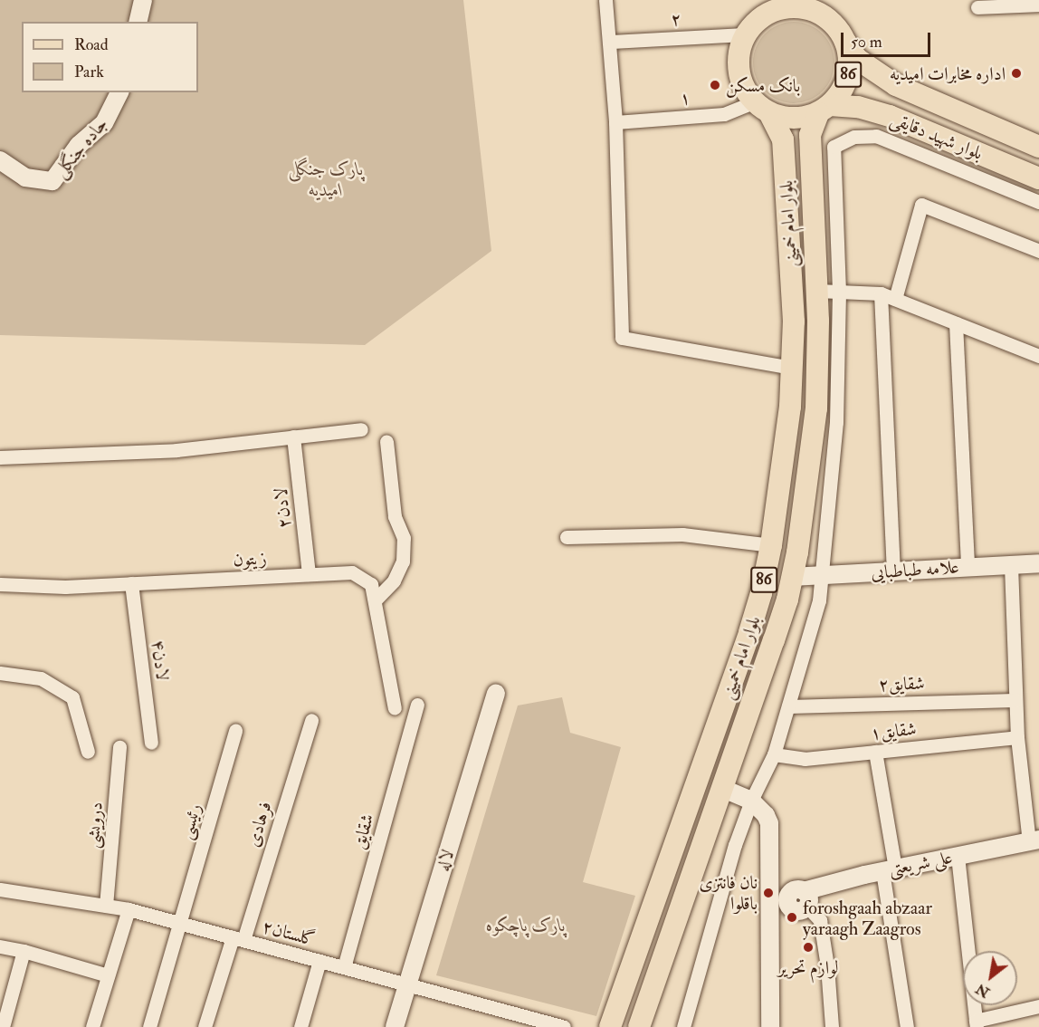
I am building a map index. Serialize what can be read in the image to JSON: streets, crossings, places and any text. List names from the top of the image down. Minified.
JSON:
{"streets":{"main road":["86","بلوار شهید دقایقی","بلوار امام خمینی"],"street":["۲","۱","جاده جنگلی","لادن۲","زیتون","علامه طباطبایی","لادن۴","شقایق۲","شقایق۱","رئیسی","فرهادی","درویشی","شقایق","لاله","علی شریعتی","گلستان۲"]},"crossings":[["۲","86"],["۲","۱"],["۲","بلوار شهید دقایقی"],["۲","بلوار امام خمینی"],["86","۱"],["86","بلوار شهید دقایقی"],["86","بلوار امام خمینی"],["۱","بلوار شهید دقایقی"],["۱","بلوار امام خمینی"],["بلوار شهید دقایقی","بلوار امام خمینی"],["بلوار امام خمینی","علامه طباطبایی"],["لادن۲","زیتون"],["زیتون","لادن۴"],["رئیسی","گلستان۲"],["فرهادی","گلستان۲"],["درویشی","گلستان۲"],["شقایق","گلستان۲"],["لاله","گلستان۲"]],"parks":["پارک جنگلی امیدیه","پارک پاچکوه"],"places":["اداره مخابرات امیدیه","بانک مسکن","نان فانتزی باقلوا","foroshgaah abzaar yaraagh Zaagros","لوازم تحریر"],"legend":["Road","Park"],"scale_bar":"50 m","north":"bottom left"}
